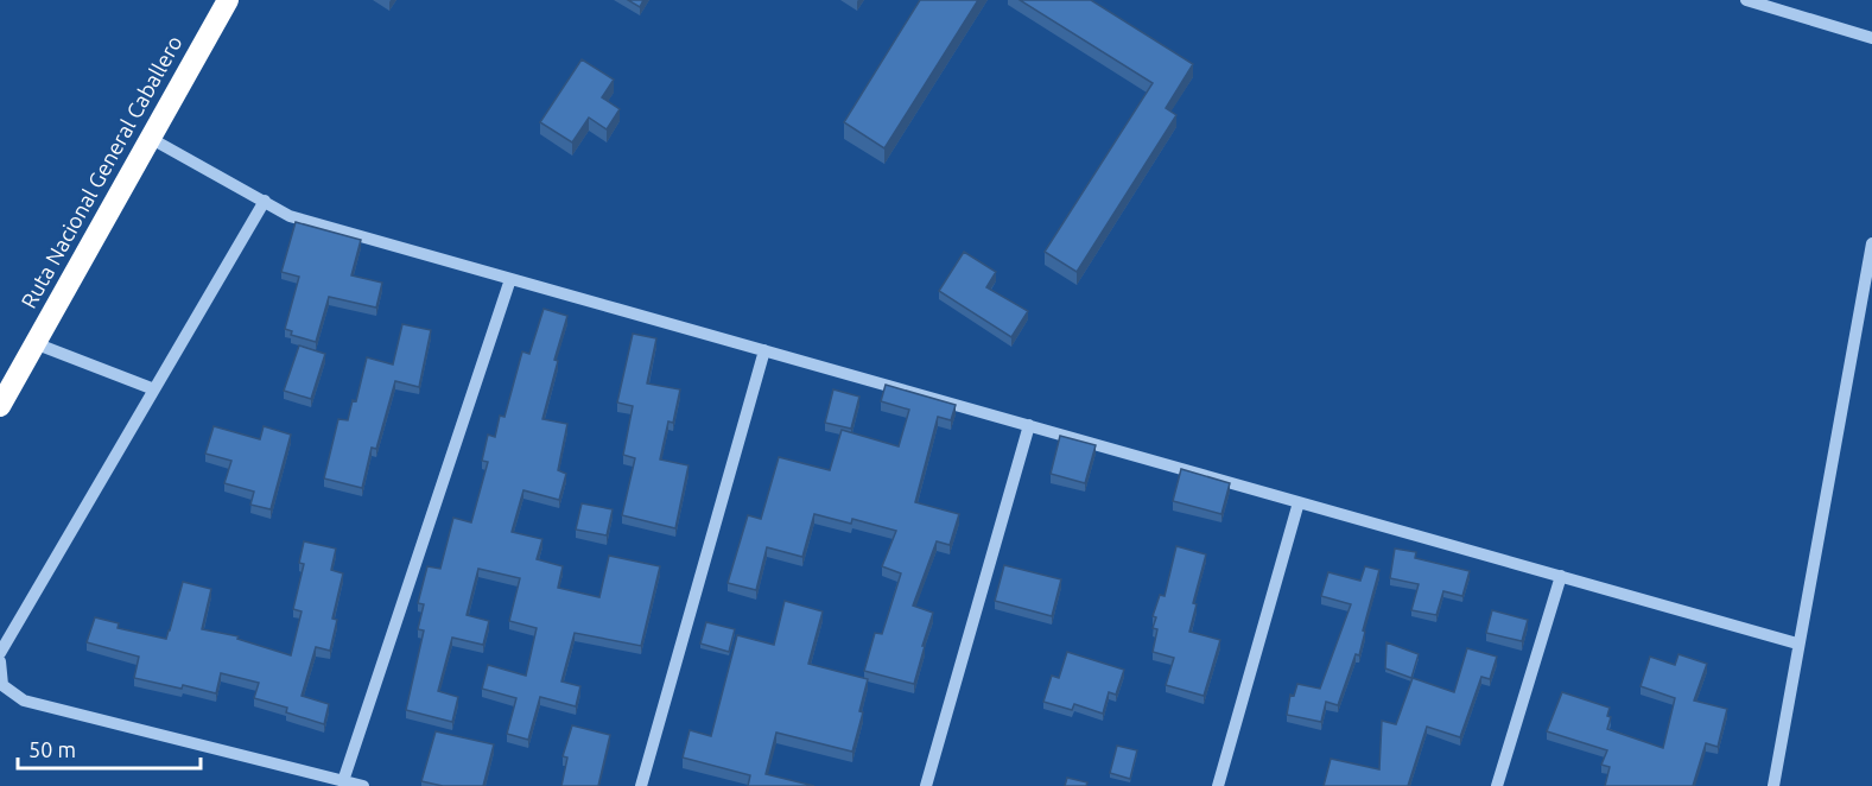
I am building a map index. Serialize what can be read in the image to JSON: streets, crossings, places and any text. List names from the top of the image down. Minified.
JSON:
{"streets":{"highway":["Ruta Nacional General Caballero"]},"scale_bar":"50 m"}
